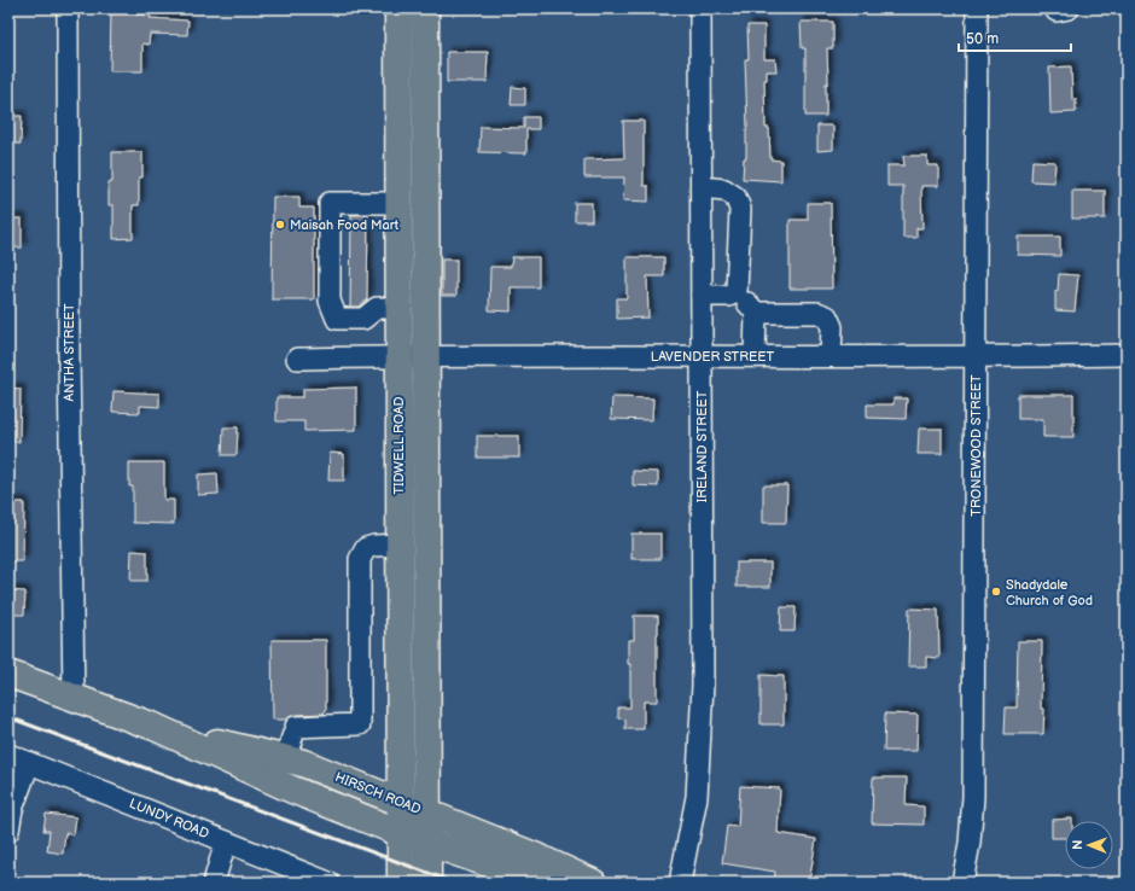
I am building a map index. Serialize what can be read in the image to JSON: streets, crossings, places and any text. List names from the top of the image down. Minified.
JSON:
{"streets":{"main road":["TIDWELL ROAD","HIRSCH ROAD"],"street":["ANTHA STREET","LAVENDER STREET","TRONEWOOD STREET","IRELAND STREET","LUNDY ROAD"]},"crossings":[["ANTHA STREET","HIRSCH ROAD"],["LAVENDER STREET","TIDWELL ROAD"],["LAVENDER STREET","TRONEWOOD STREET"],["LAVENDER STREET","IRELAND STREET"],["TIDWELL ROAD","HIRSCH ROAD"]],"places":["Maisah Food Mart","Shadydale Church of God"],"scale_bar":"50 m","north":"left"}
